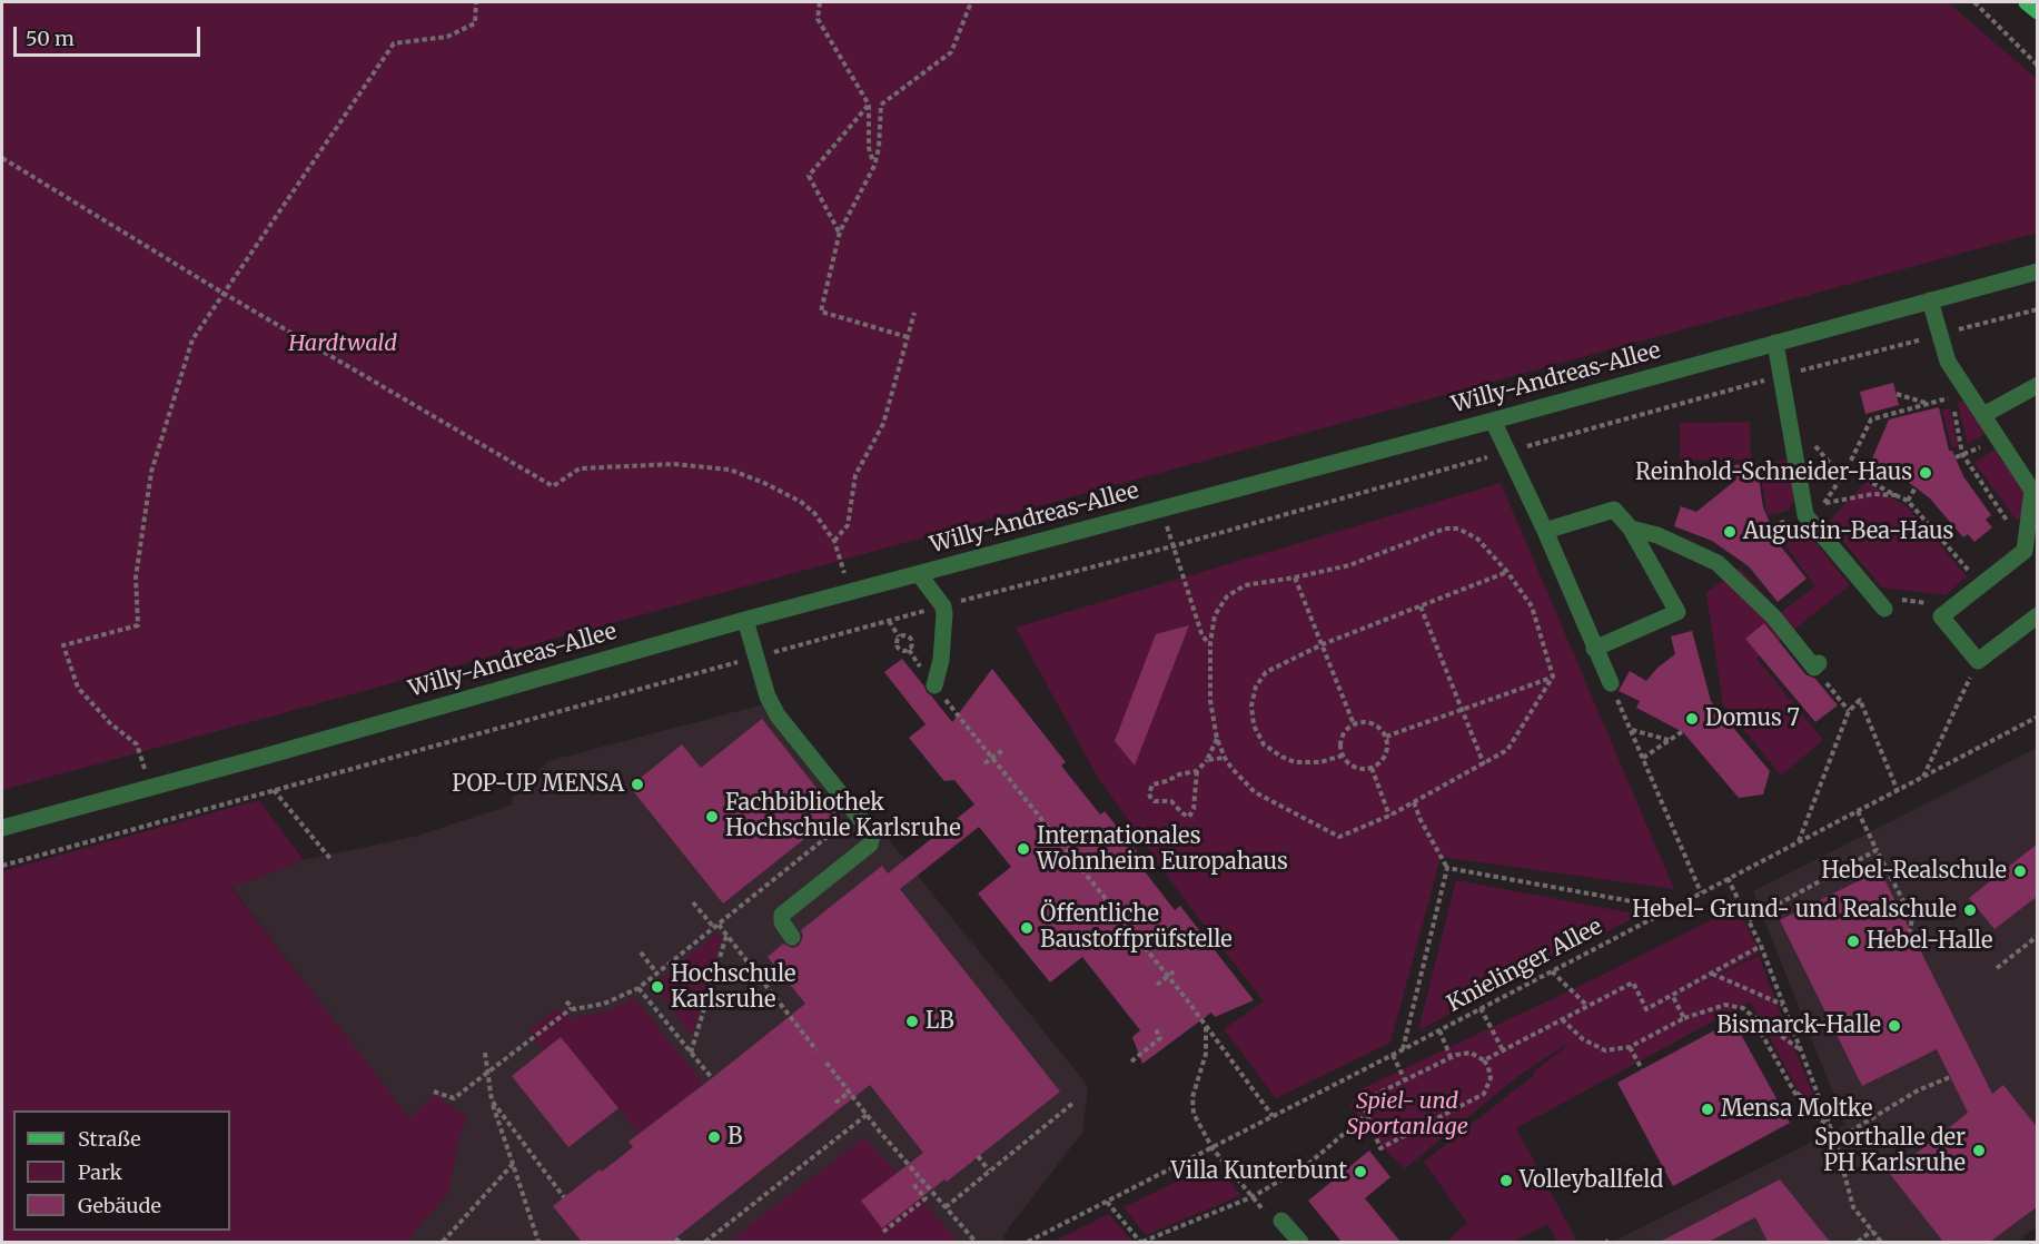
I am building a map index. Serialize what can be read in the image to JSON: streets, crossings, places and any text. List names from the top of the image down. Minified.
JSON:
{"streets":{"street":["Willy-Andreas-Allee"],"path":["Knielinger Allee"]},"parks":["Hardtwald","Spiel- und Sportanlage"],"places":["Reinhold-Schneider-Haus","Augustin-Bea-Haus","Domus 7","POP-UP MENSA","Fachbibliothek Hochschule Karlsruhe","Internationales Wohnheim Europahaus","Hebel-Realschule","Hebel- Grund- und Realschule","Öffentliche Baustoffprüfstelle","Hebel-Halle","Hochschule Karlsruhe","LB","Bismarck-Halle","Mensa Moltke","B","Sporthalle der PH Karlsruhe","Villa Kunterbunt","Volleyballfeld"],"legend":["Straße","Park","Gebäude"],"scale_bar":"50 m"}
